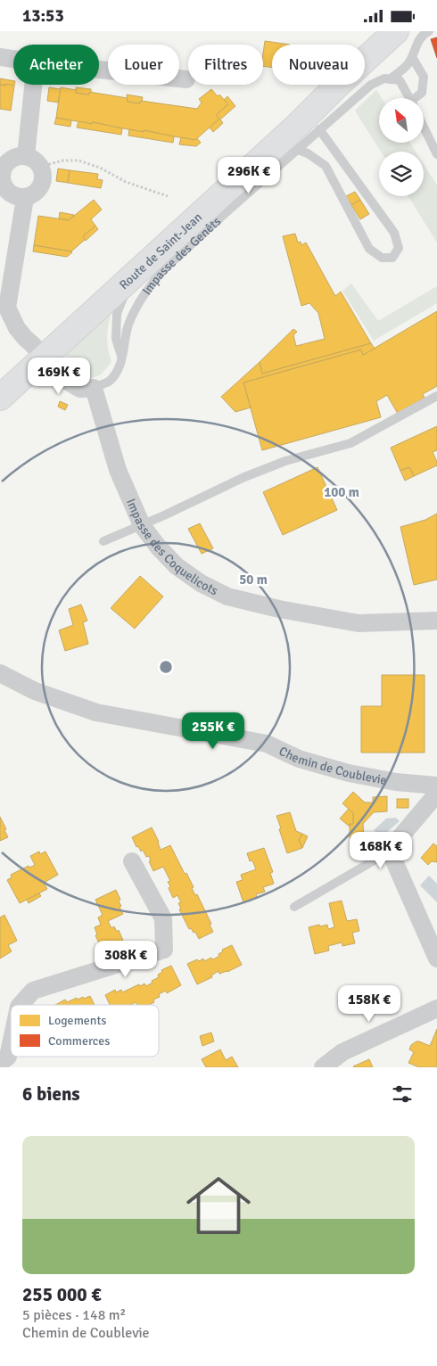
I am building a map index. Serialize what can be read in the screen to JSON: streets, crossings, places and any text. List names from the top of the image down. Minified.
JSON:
{"streets":{"main road":["Route de Saint-Jean"],"street":["Impasse des Coquelicots","Chemin de Coublevie"],"lane":["Impasse des Genêts"]},"crossings":[["Impasse des Genêts","Impasse des Coquelicots"]],"legend":["Logements","Commerces"],"north":"top left","page":{"status":"13:53","chip":["Acheter","Louer","Filtres","Nouveau"],"price":["296K €","169K €","255K €","168K €","308K €","158K €"],"heading":"6 biens","list":[{"name":"255 000 €","note":"5 pièces · 148 m² · Chemin de Coublevie"}]},"rings":["100 m","50 m"]}
